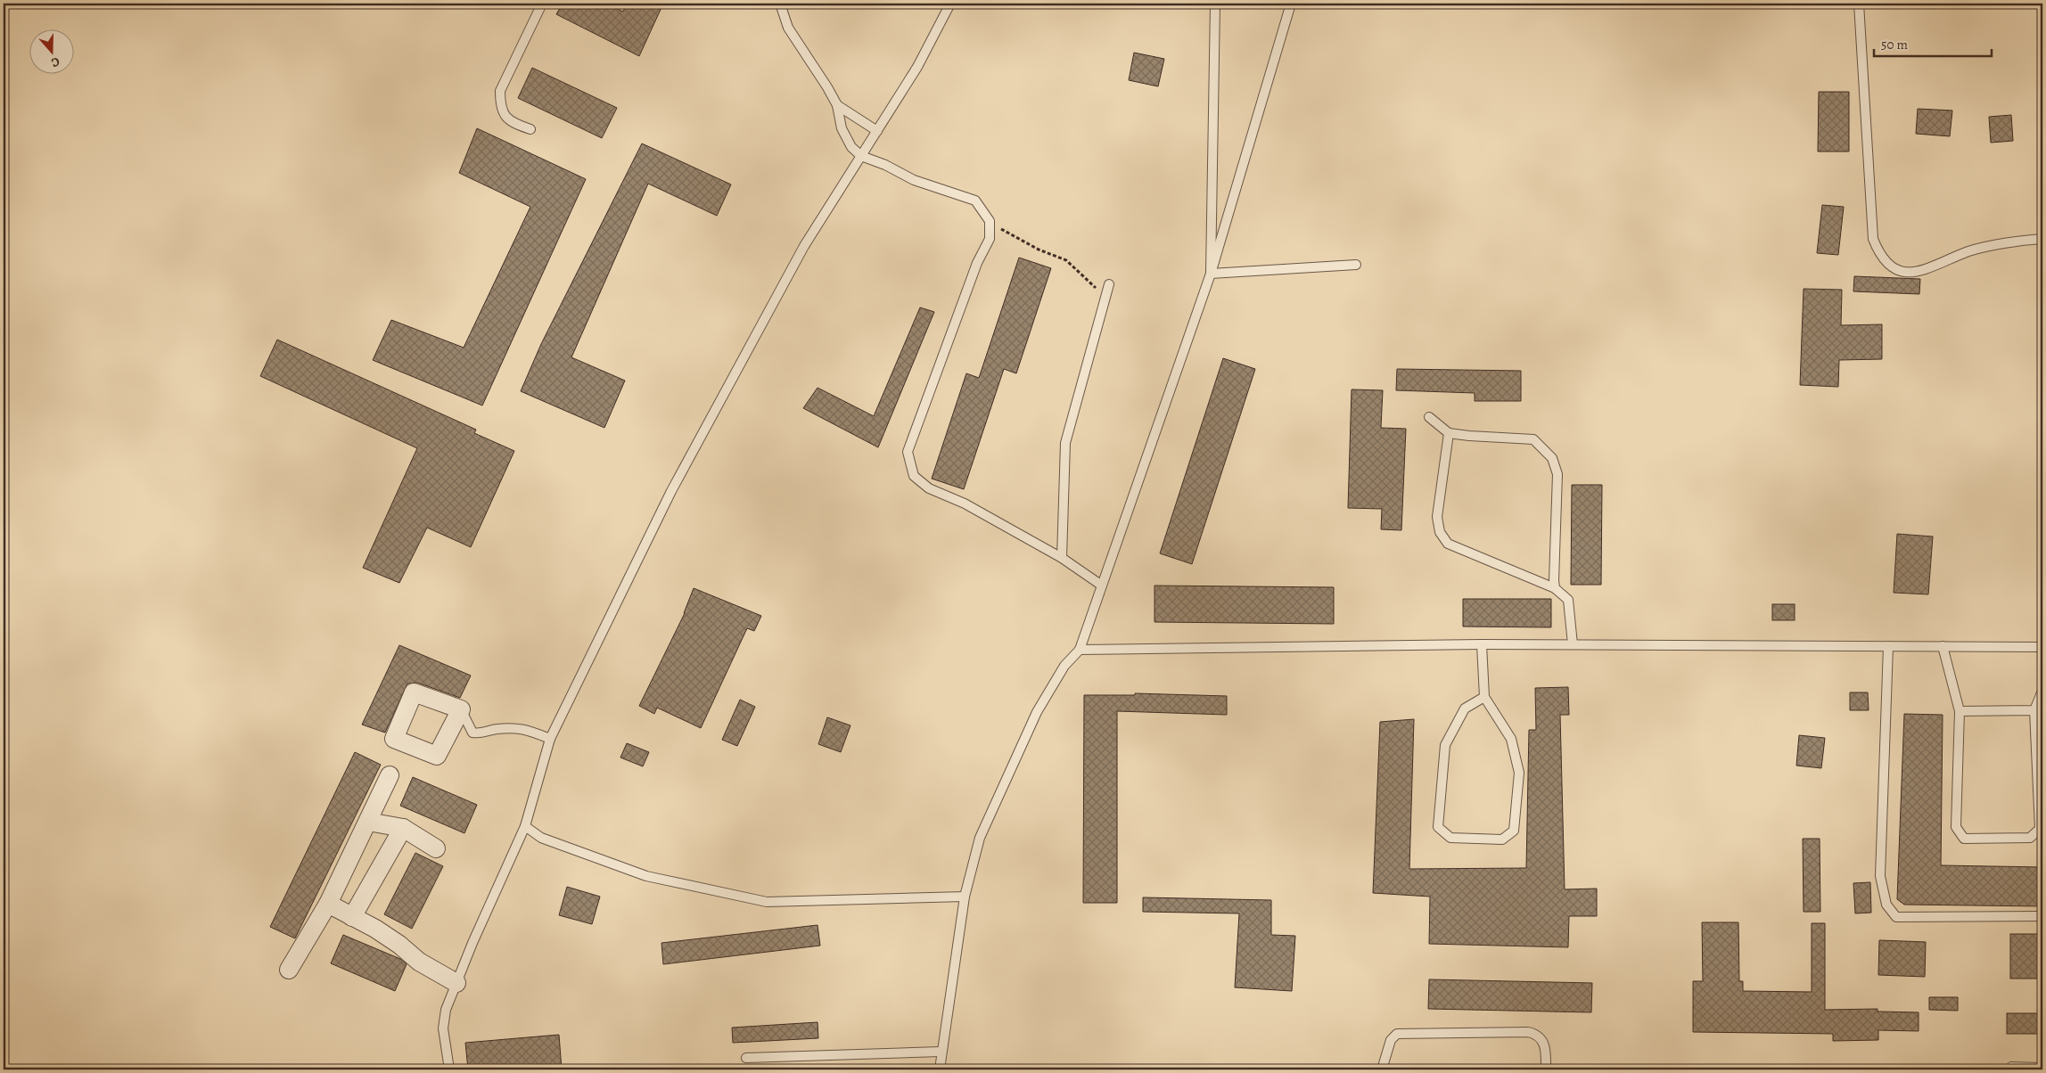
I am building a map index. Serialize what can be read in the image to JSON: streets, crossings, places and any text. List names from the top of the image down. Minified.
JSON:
{"scale_bar":"50 m","north":"bottom"}
